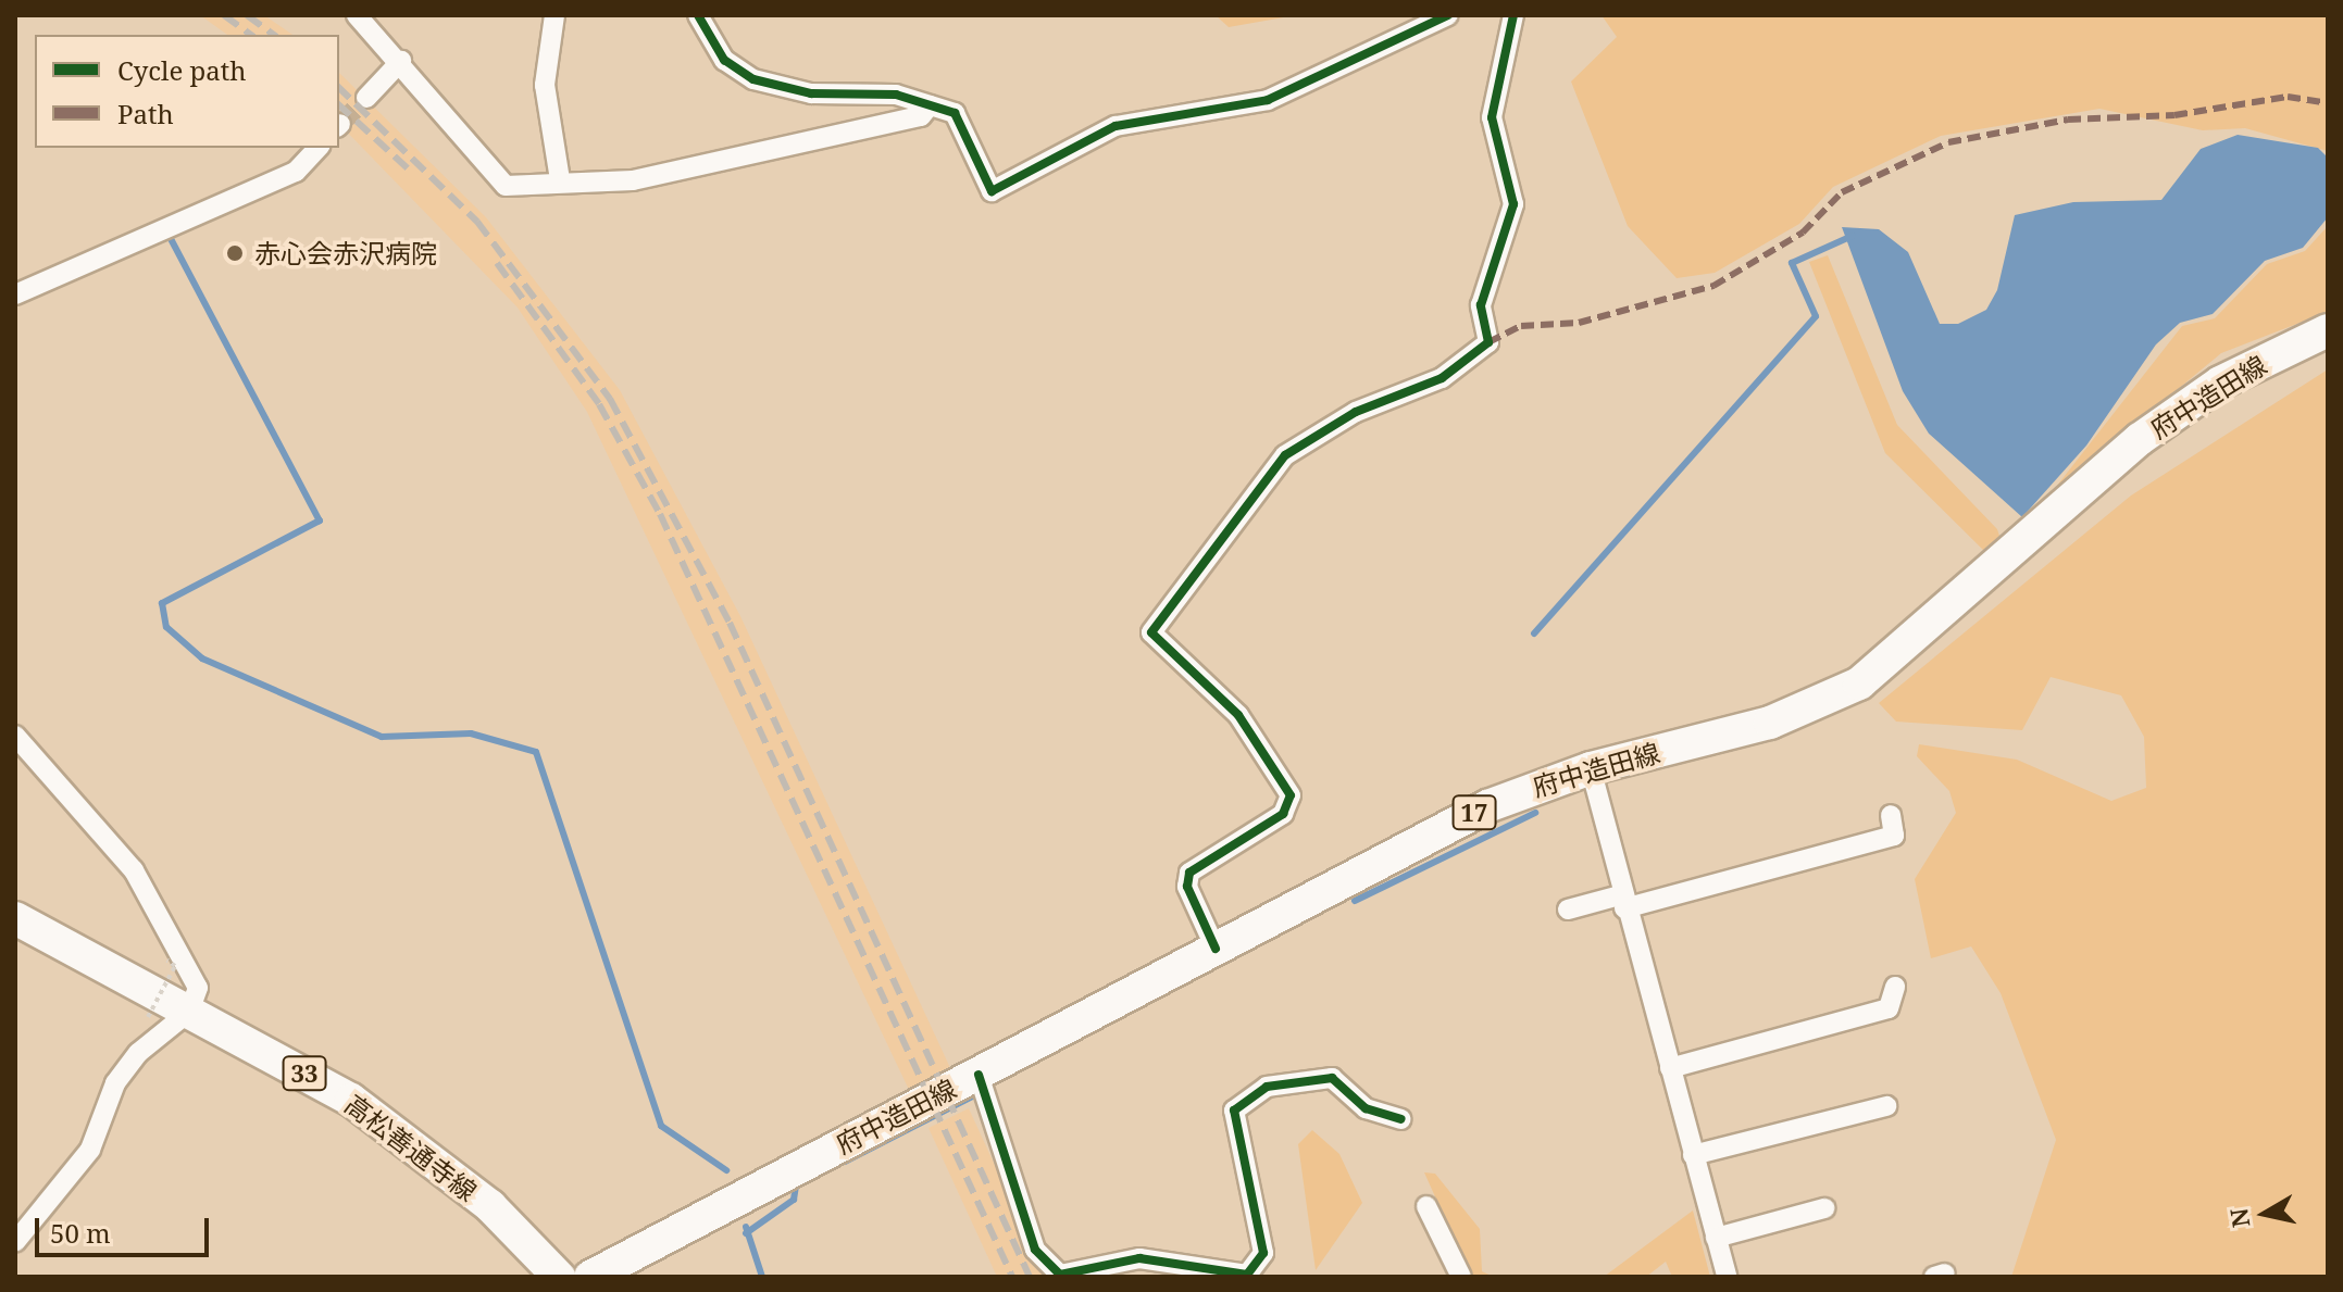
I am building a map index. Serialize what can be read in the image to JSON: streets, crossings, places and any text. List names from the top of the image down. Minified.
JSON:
{"streets":{"main road":["府中造田線","17","33","高松善通寺線"]},"places":["赤心会赤沢病院"],"legend":["Cycle path","Path"],"scale_bar":"50 m","north":"left"}
